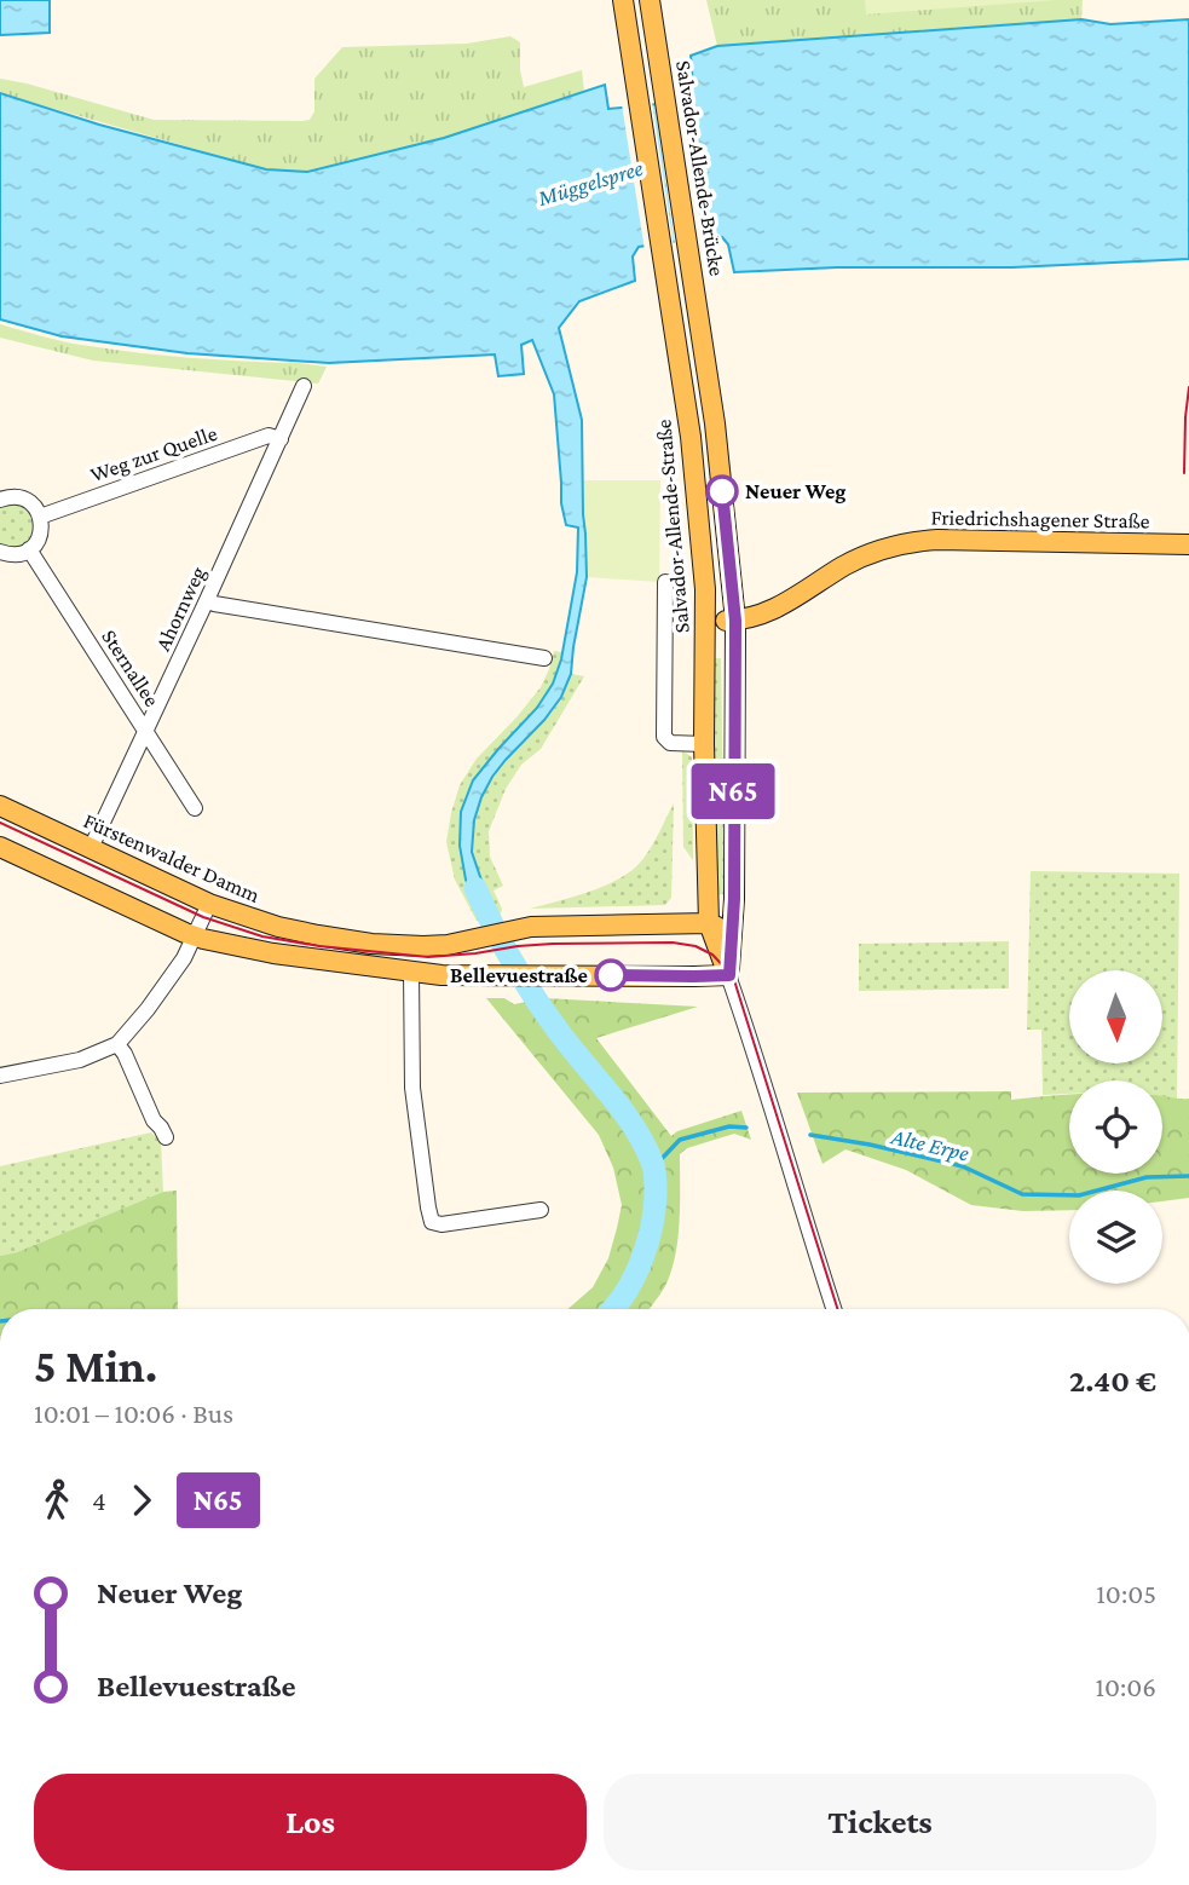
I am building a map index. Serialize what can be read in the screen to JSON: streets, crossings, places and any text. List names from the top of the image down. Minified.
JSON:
{"streets":{"main road":["Salvador-Allende-Brücke","Friedrichshagener Straße","Salvador-Allende-Straße","Fürstenwalder Damm"],"street":["Weg zur Quelle","Ahornweg","Sternallee"]},"crossings":[["Salvador-Allende-Brücke","Friedrichshagener Straße"],["Weg zur Quelle","Ahornweg"],["Friedrichshagener Straße","Salvador-Allende-Straße"],["Salvador-Allende-Straße","Fürstenwalder Damm"],["Ahornweg","Sternallee"],["Ahornweg","Fürstenwalder Damm"]],"water":["Müggelspree","Alte Erpe"],"places":["Neuer Weg","Bellevuestraße"],"lines":["bus line N65"],"north":"bottom","page":{"on_map":"N65","heading":["5 Min.","10:01 – 10:06 · Bus","2.40 €"],"legs":["4","N65"],"list":[{"name":"Neuer Weg","value":"10:05"},{"name":"Bellevuestraße","value":"10:06"}],"buttons":["Los","Tickets"]}}
